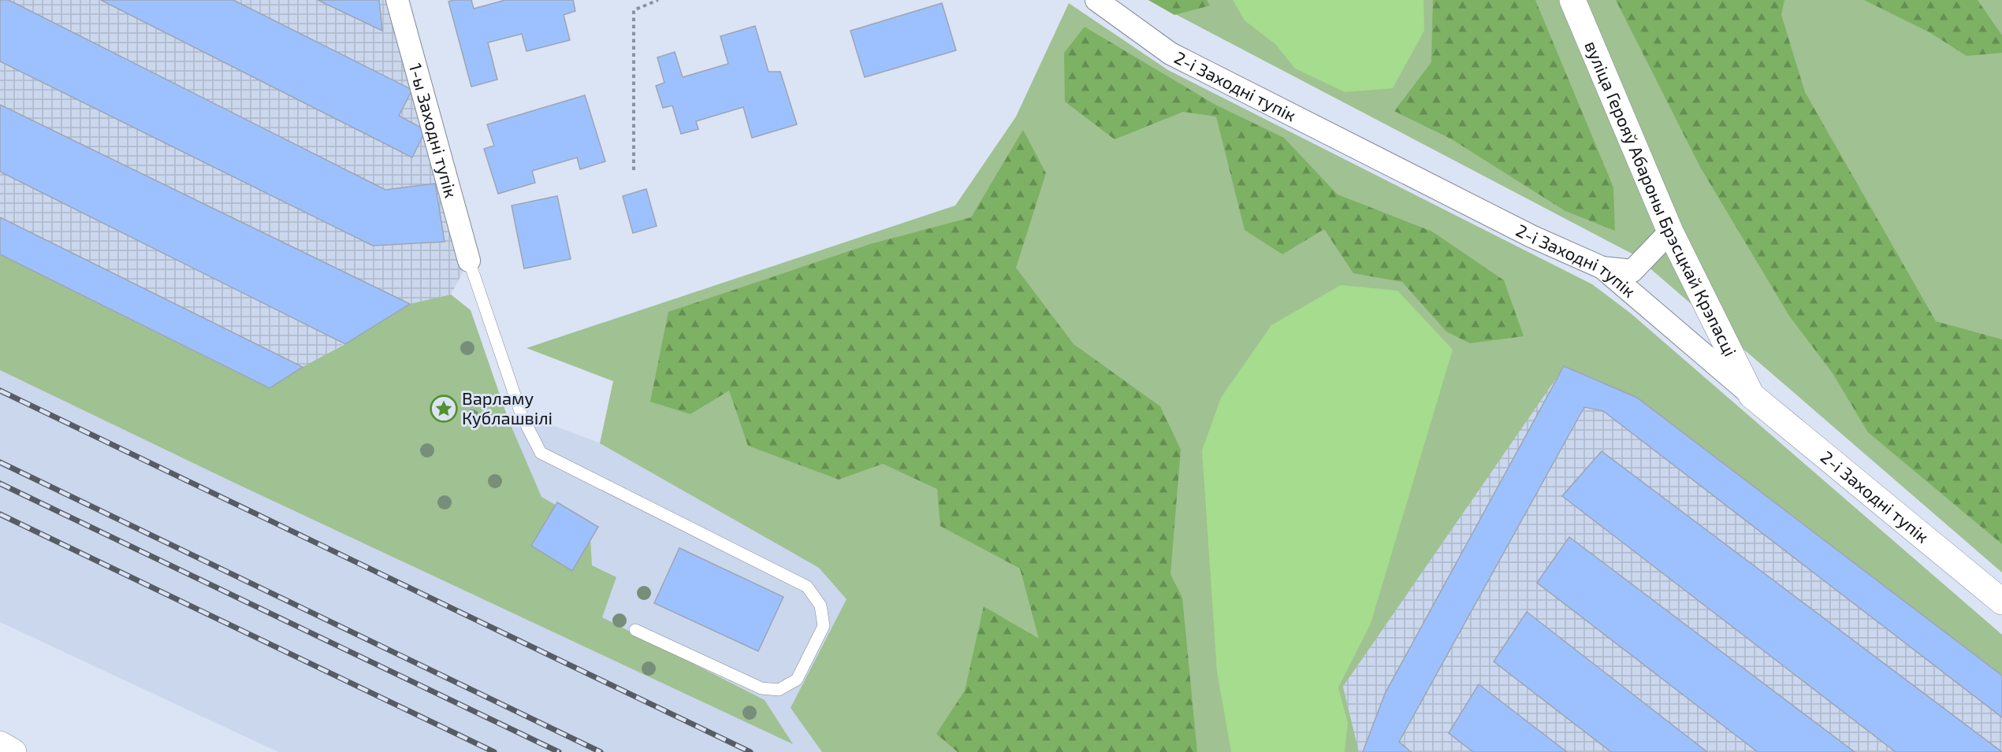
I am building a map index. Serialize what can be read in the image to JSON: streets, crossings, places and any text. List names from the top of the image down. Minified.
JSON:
{"streets":{"main road":["2-і Заходні тупік","вуліца Герояў Абароны Брэсцкай Крэпасці"],"street":["1-ы Заходні тупік"]},"crossings":[["2-і Заходні тупік","вуліца Герояў Абароны Брэсцкай Крэпасці"]],"places":{"place":["Варламу Кублашвілі"]}}
